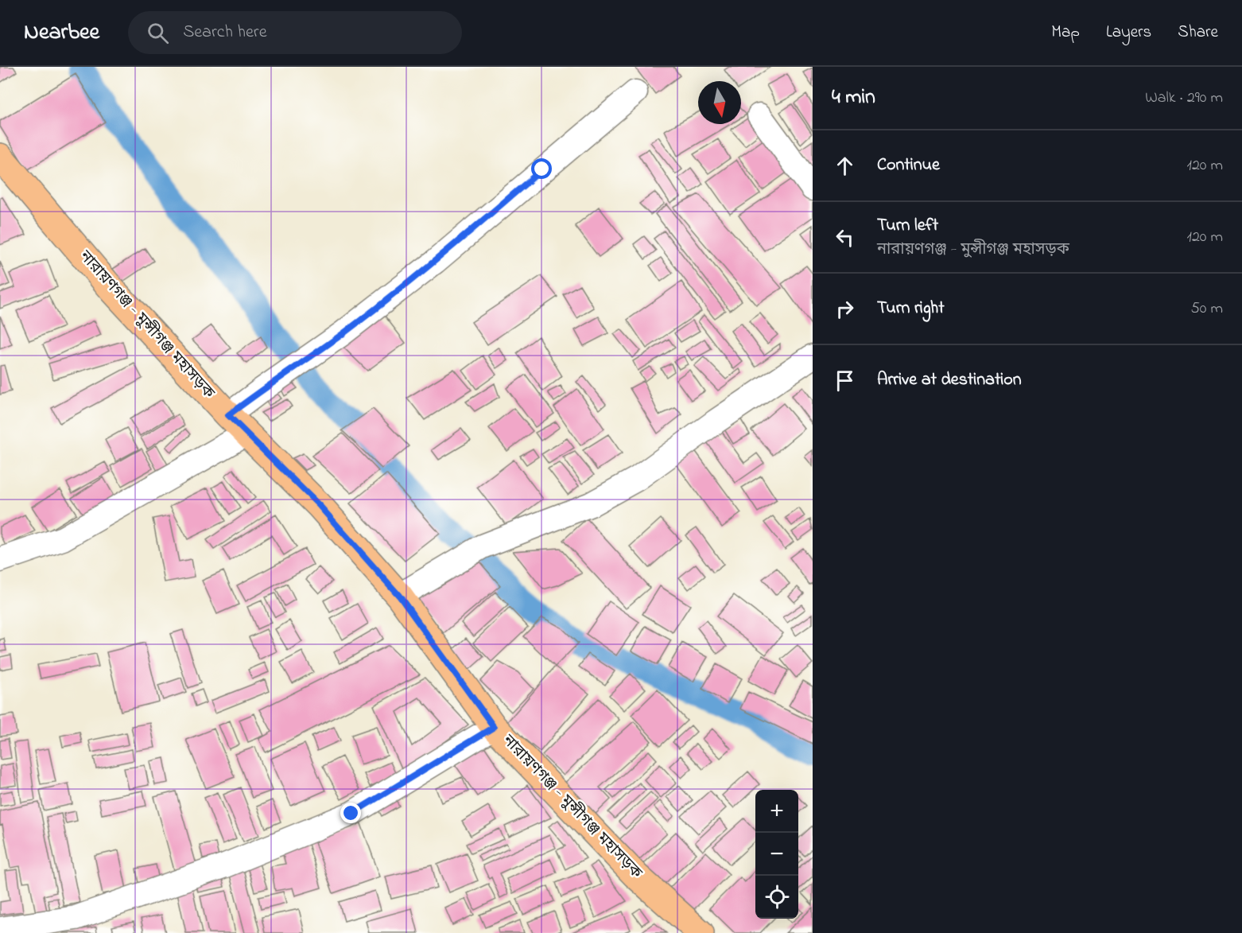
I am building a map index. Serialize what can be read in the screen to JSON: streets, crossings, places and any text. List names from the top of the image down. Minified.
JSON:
{"streets":{"main road":["নারায়ণগঞ্জ - মুন্সীগঞ্জ মহাসড়ক"]},"north":"bottom","page":{"header":"Nearbee","search":"Search here","nav":["Map","Layers","Share"],"heading":["4 min","Walk · 290 m"],"list":[["Continue","120 m"],["Turn left","নারায়ণগঞ্জ - মুন্সীগঞ্জ মহাসড়ক","120 m"],["Turn right","50 m"],"Arrive at destination"],"map_buttons":["+","−"]}}
